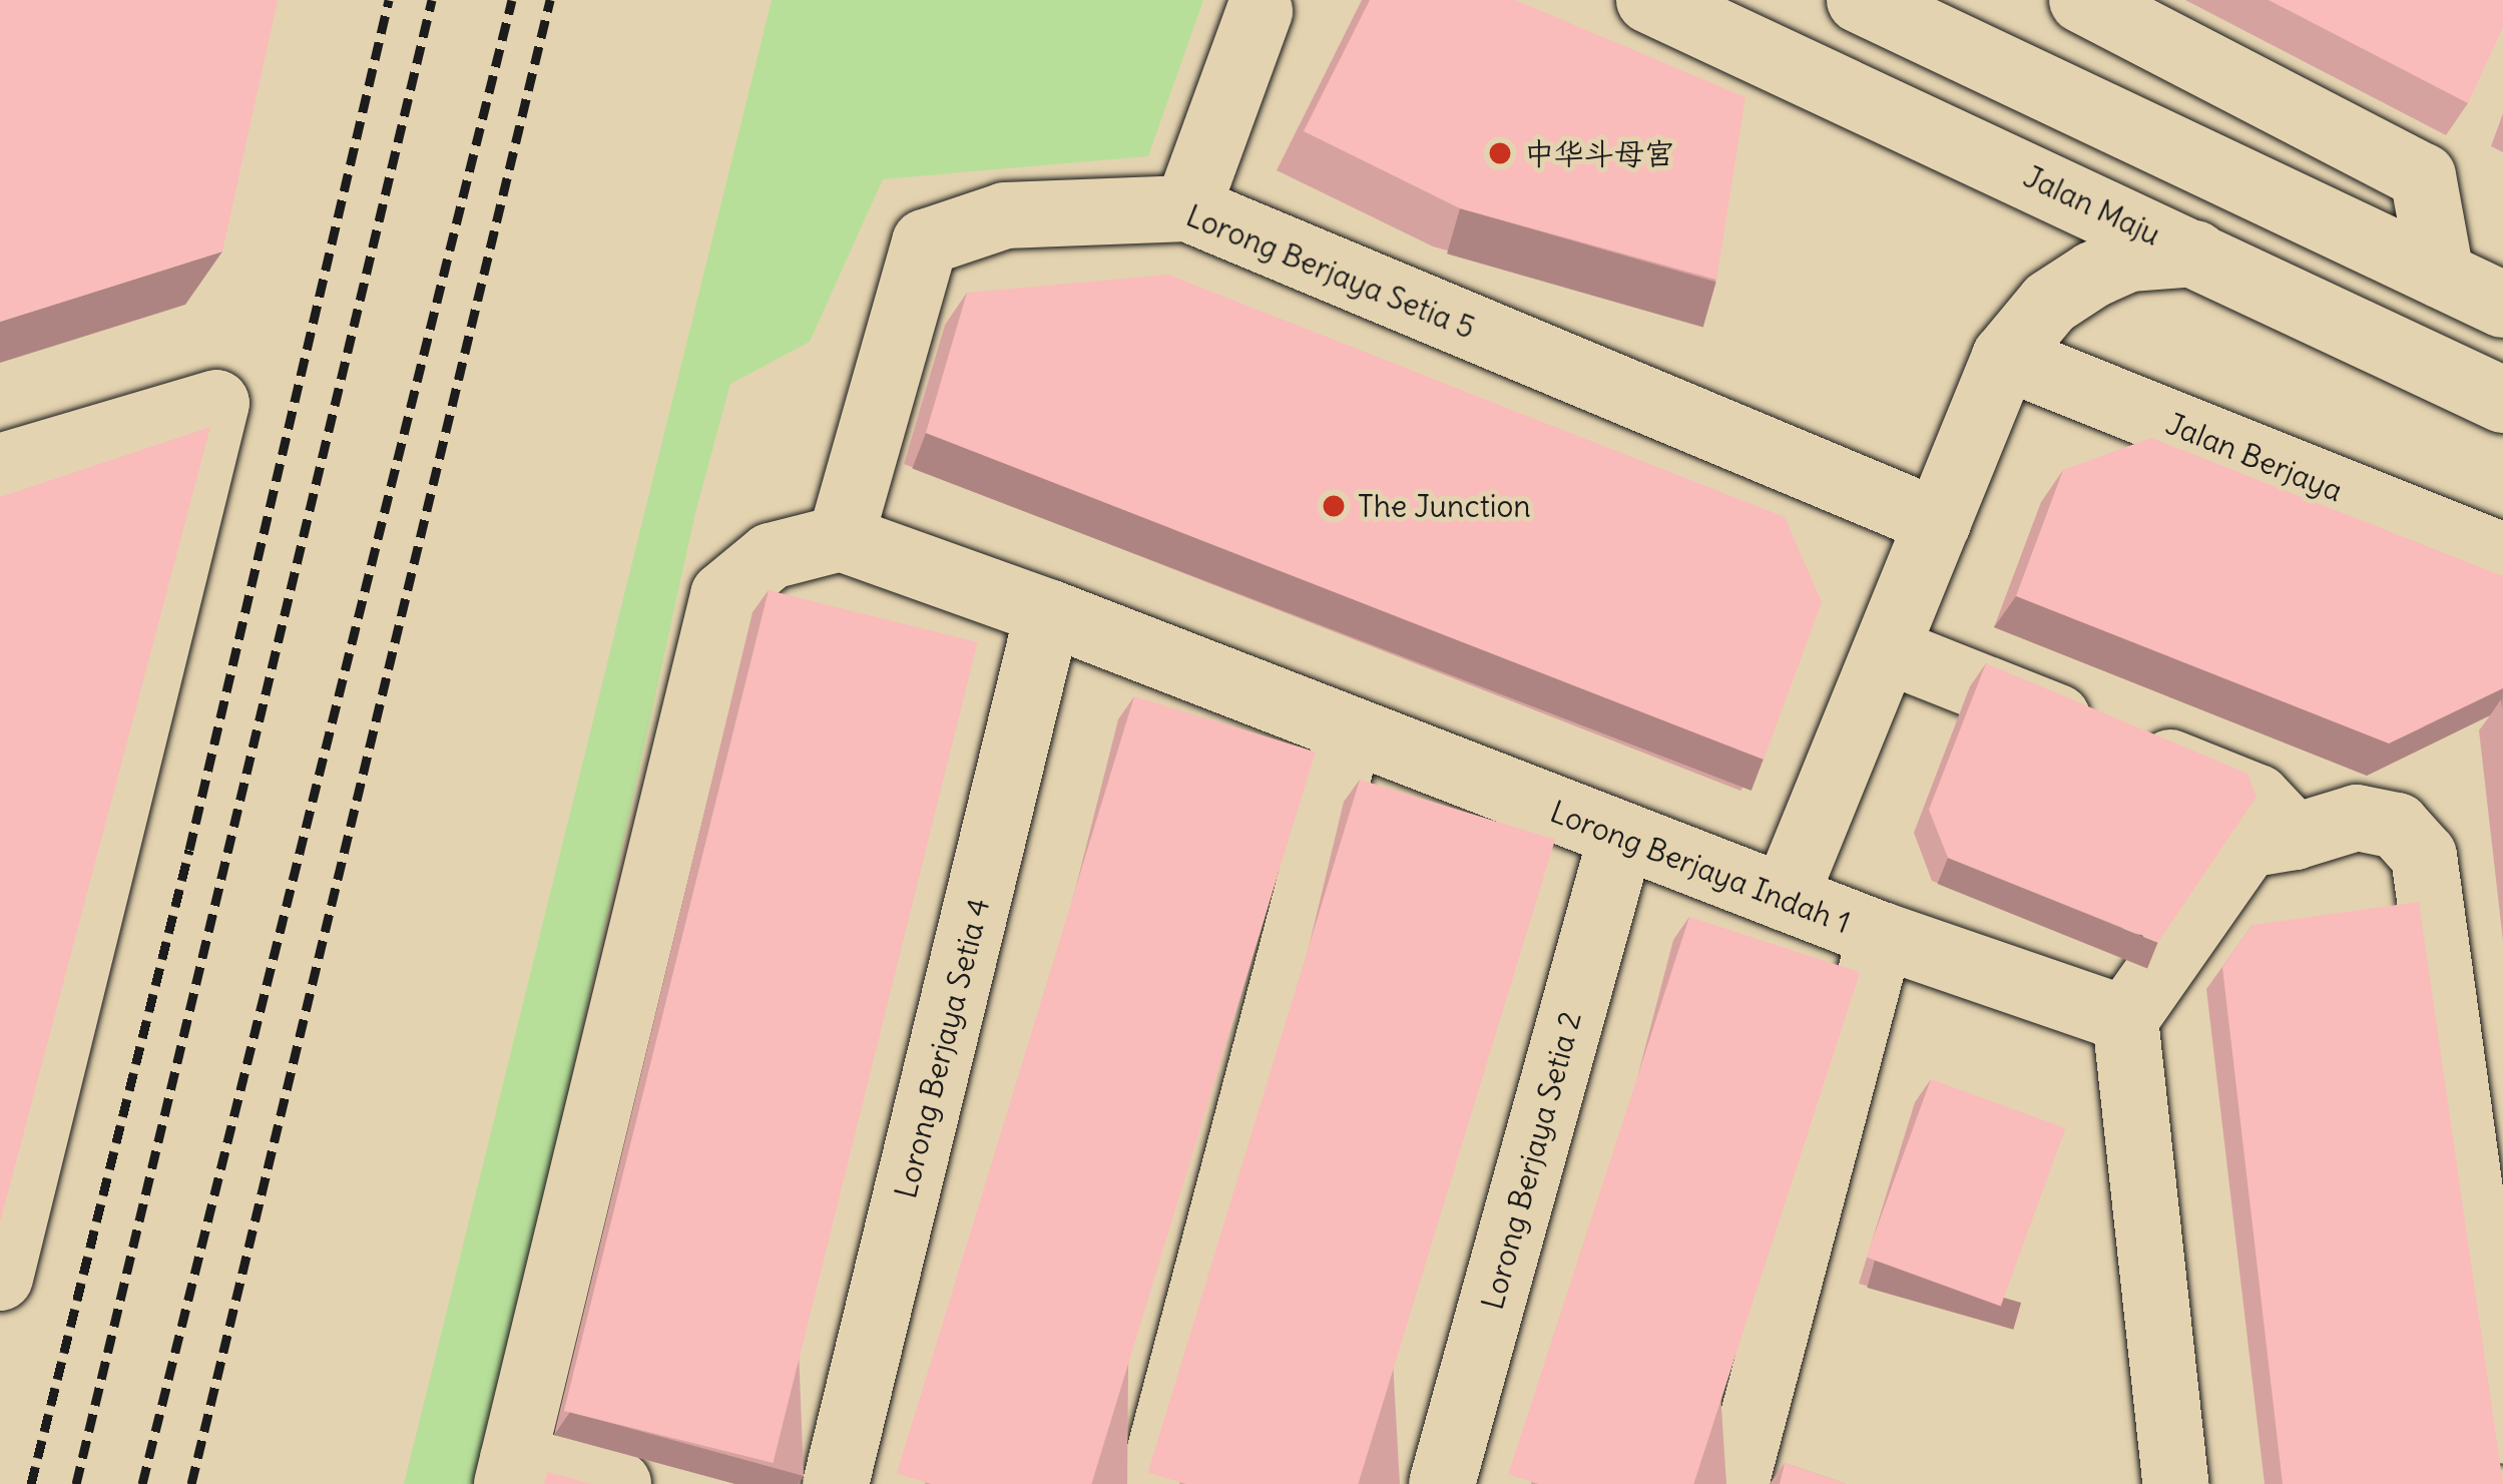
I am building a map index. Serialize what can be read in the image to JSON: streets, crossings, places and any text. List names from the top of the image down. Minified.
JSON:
{"streets":{"street":["Jalan Maju","Lorong Berjaya Setia 5","Jalan Berjaya","Lorong Berjaya Indah 1","Lorong Berjaya Setia 4","Lorong Berjaya Setia 2"]},"crossings":[["Lorong Berjaya Setia 5","Lorong Berjaya Indah 1"],["Lorong Berjaya Indah 1","Lorong Berjaya Setia 4"],["Lorong Berjaya Indah 1","Lorong Berjaya Setia 2"]],"places":["中华斗母宫","The Junction"]}
